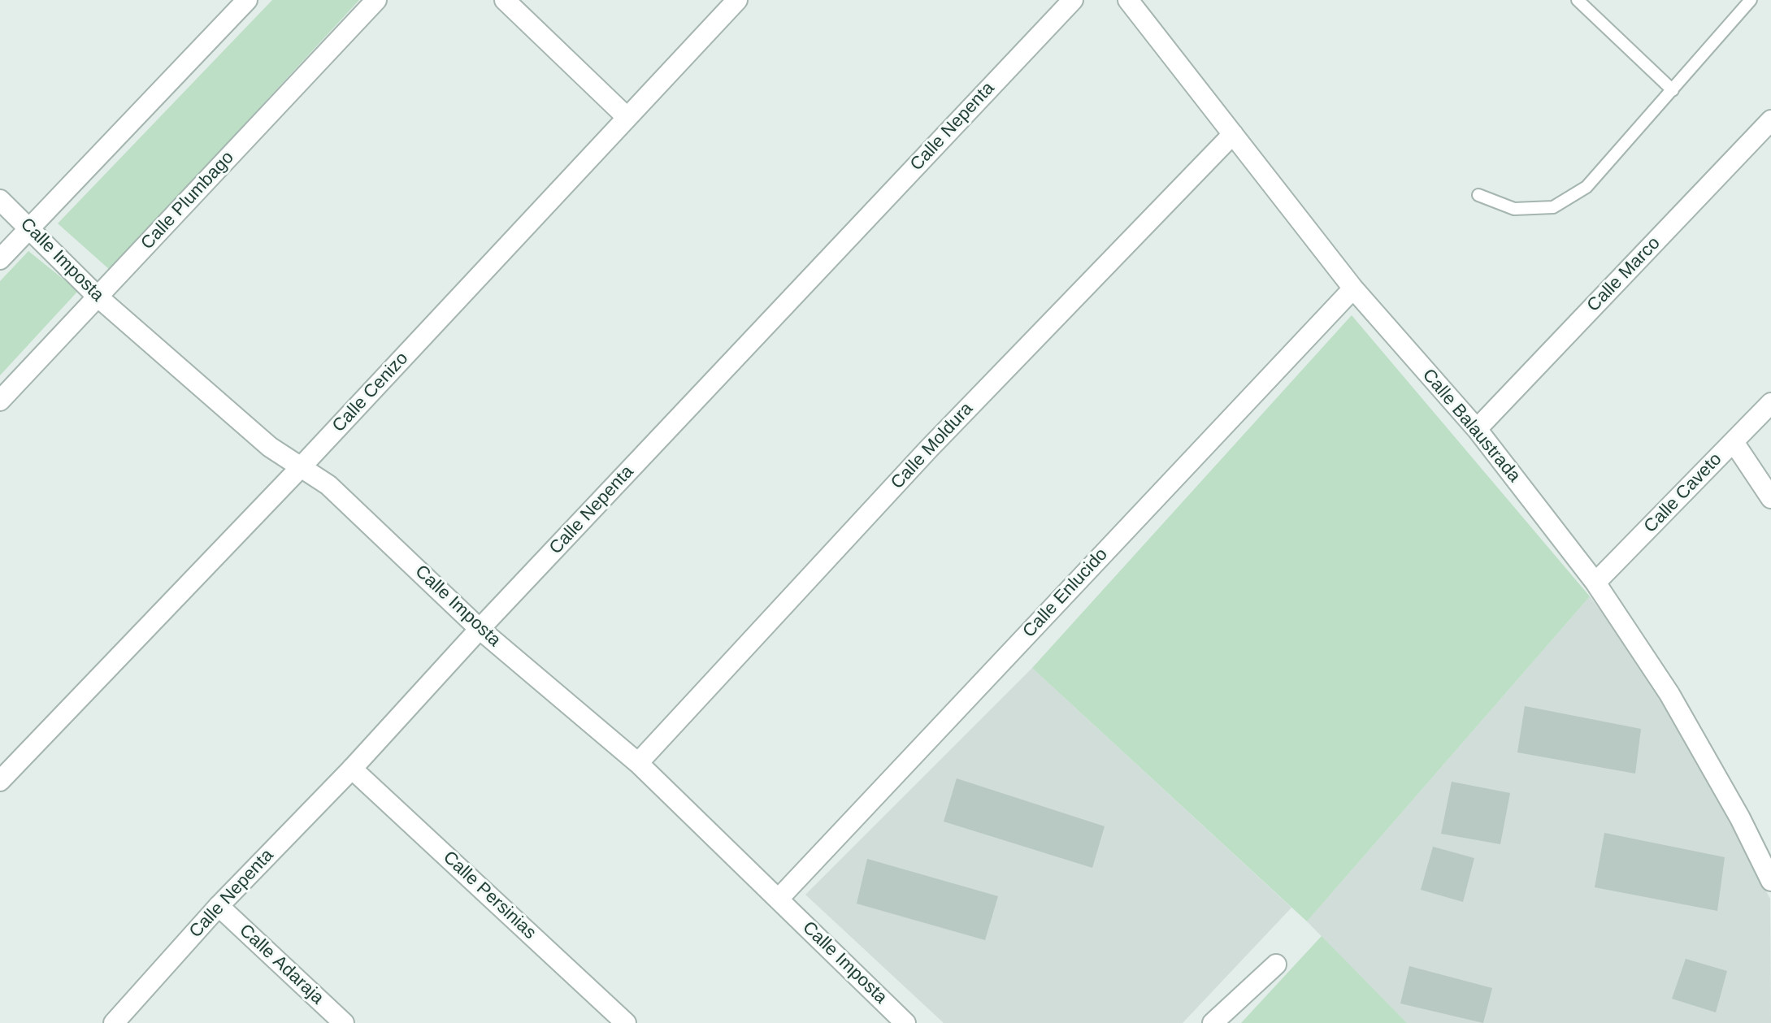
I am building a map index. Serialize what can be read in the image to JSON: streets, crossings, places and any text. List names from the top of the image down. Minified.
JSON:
{"streets":{"street":["Calle Nepenta","Calle Plumbago","Calle Imposta","Calle Marco","Calle Cenizo","Calle Balaustrada","Calle Moldura","Calle Caveto","Calle Enlucido","Calle Persinias","Calle Adaraja"]},"crossings":[["Calle Nepenta","Calle Imposta"],["Calle Nepenta","Calle Persinias"],["Calle Nepenta","Calle Adaraja"],["Calle Plumbago","Calle Imposta"],["Calle Imposta","Calle Cenizo"],["Calle Imposta","Calle Moldura"],["Calle Imposta","Calle Enlucido"],["Calle Marco","Calle Balaustrada"],["Calle Balaustrada","Calle Moldura"],["Calle Balaustrada","Calle Caveto"],["Calle Balaustrada","Calle Enlucido"]]}
